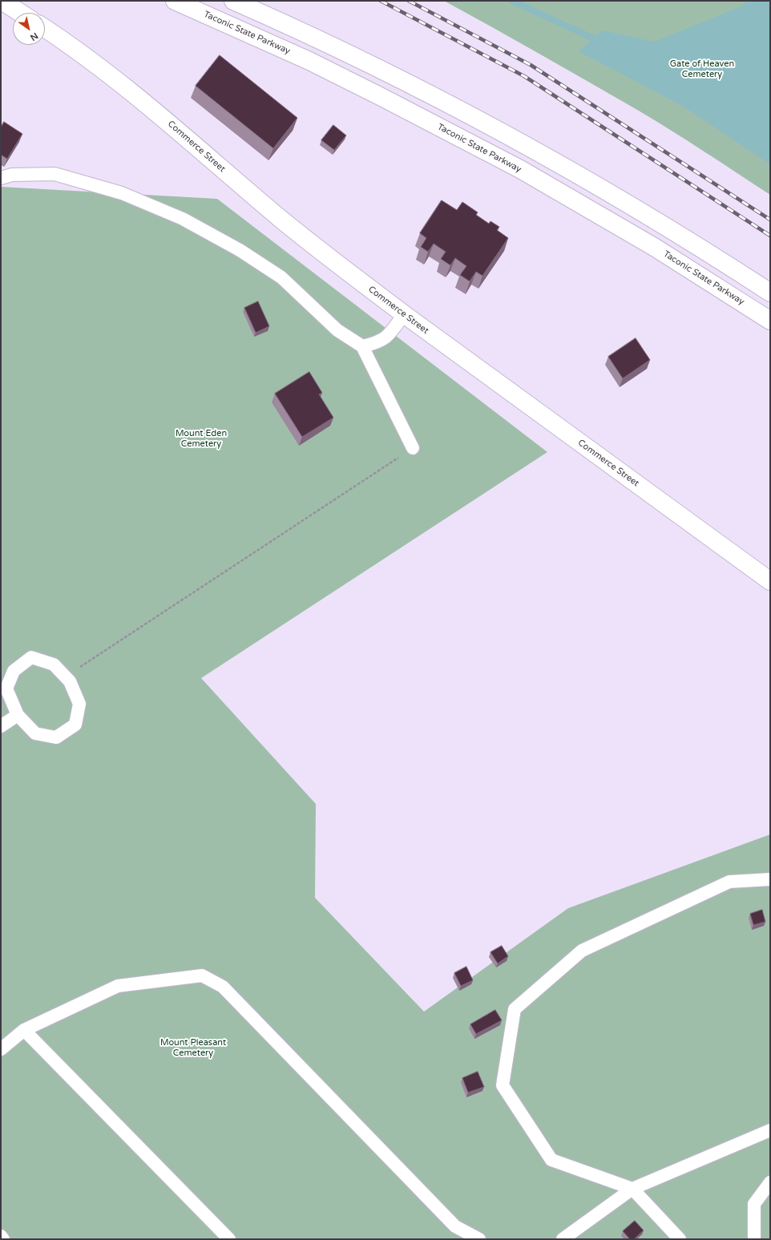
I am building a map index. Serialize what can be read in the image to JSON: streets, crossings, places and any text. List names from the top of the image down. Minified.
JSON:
{"streets":{"main road":["Taconic State Parkway","Commerce Street"]},"parks":["Gate of Heaven Cemetery","Mount Eden Cemetery","Mount Pleasant Cemetery"],"north":"bottom right"}
